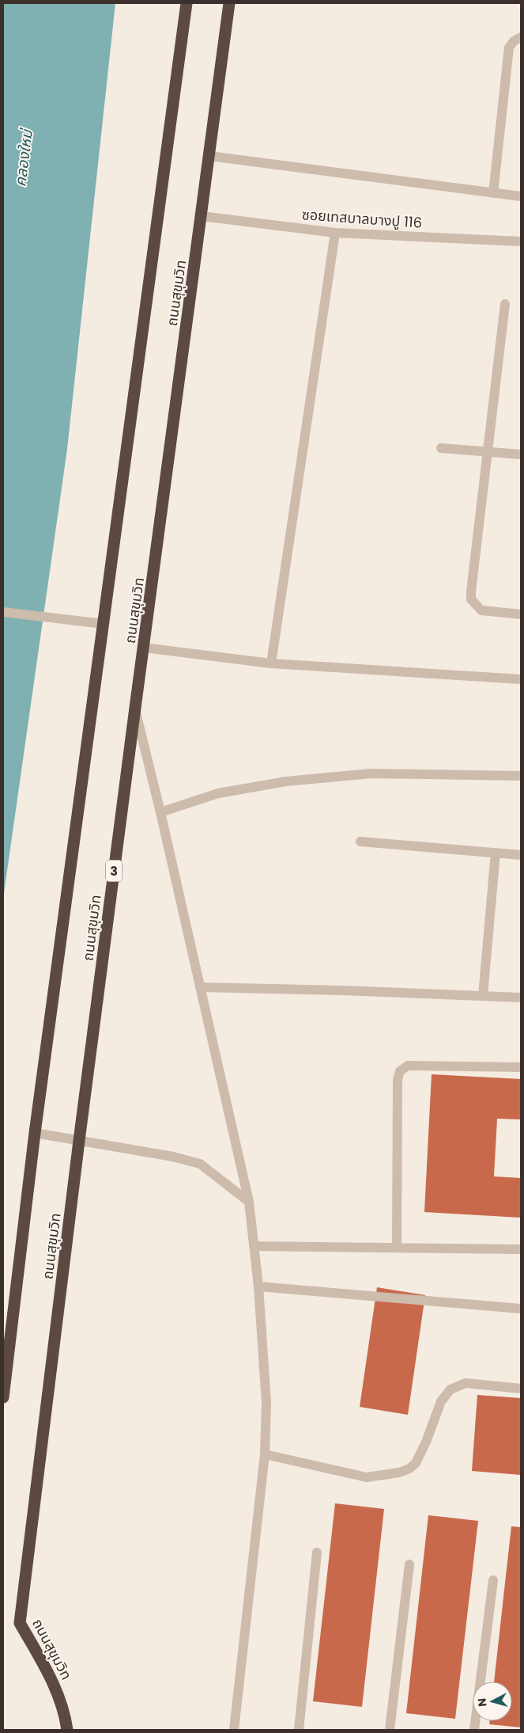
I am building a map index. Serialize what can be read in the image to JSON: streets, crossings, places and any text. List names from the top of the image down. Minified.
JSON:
{"streets":{"highway":["ถนนสุขุมวิท","3"],"street":["ซอยเทสบาลบางปู 116"]},"crossings":[["ซอยเทสบาลบางปู 116","ถนนสุขุมวิท"]],"water":["คลองใหม่"],"north":"left"}
